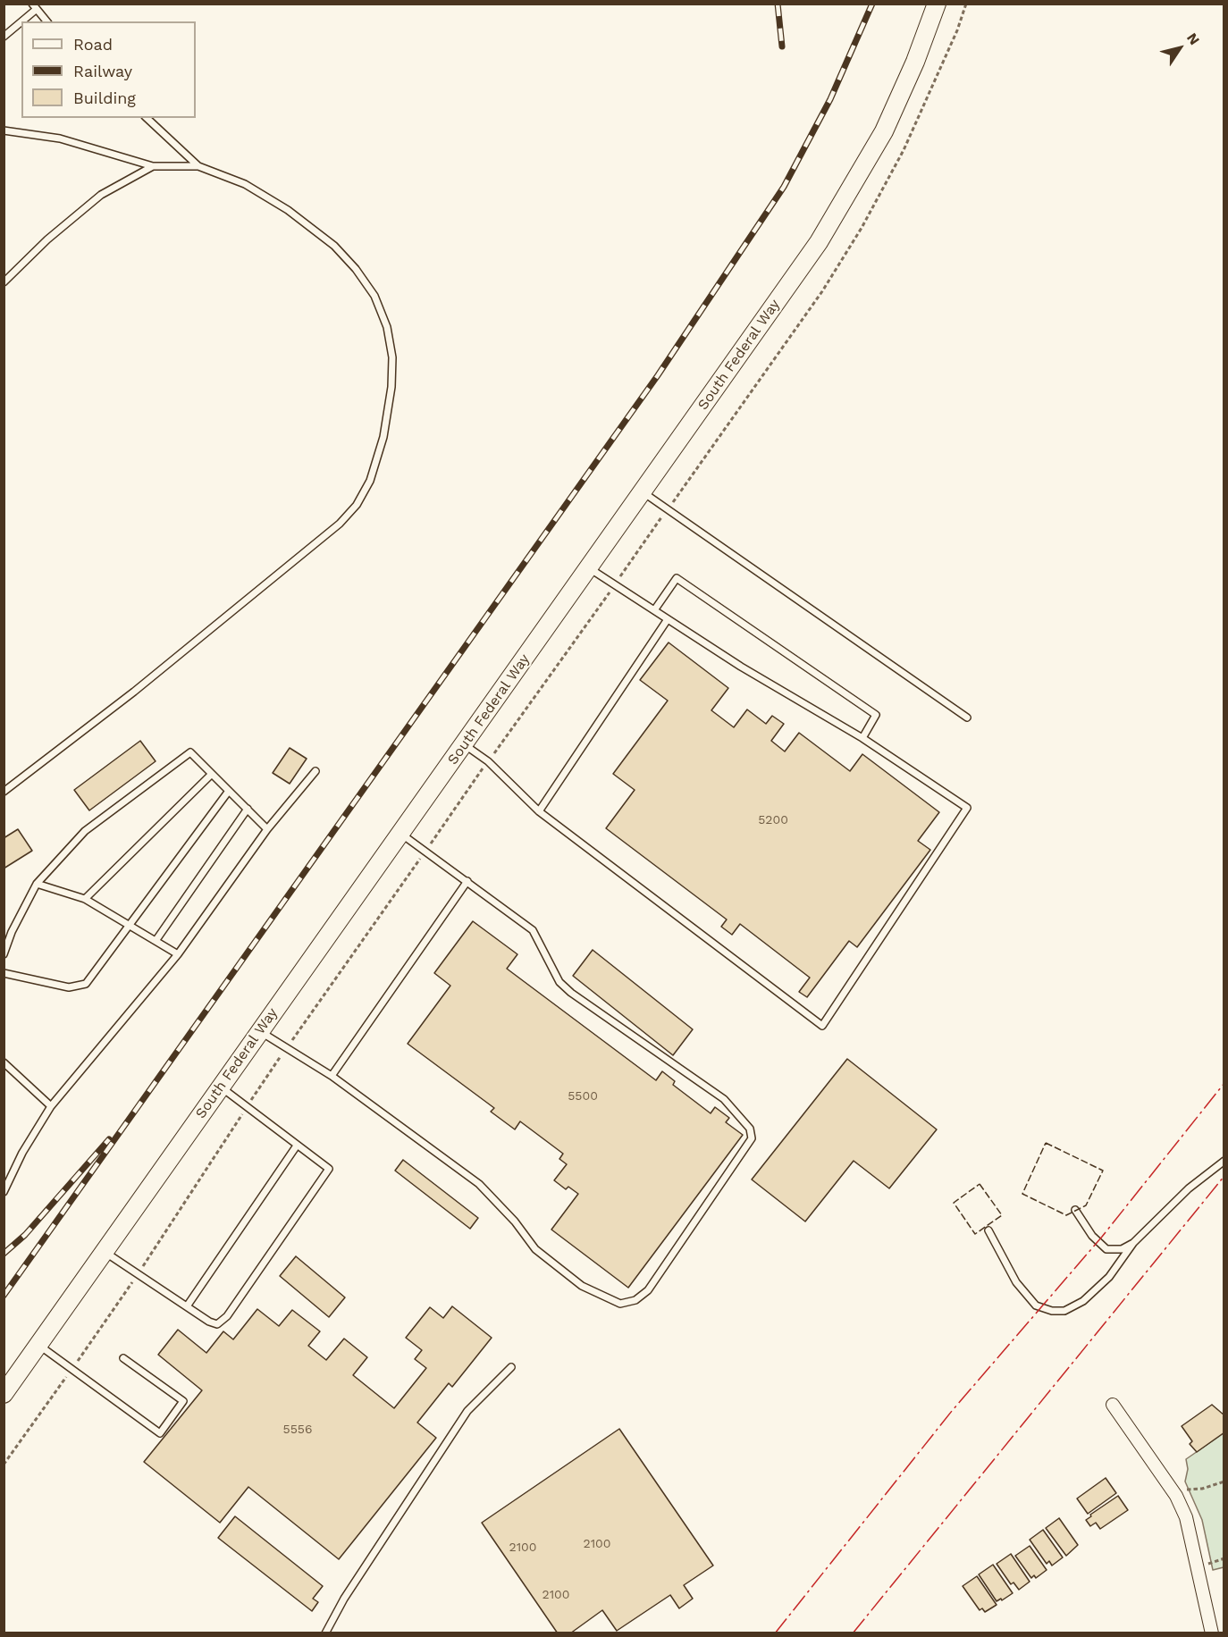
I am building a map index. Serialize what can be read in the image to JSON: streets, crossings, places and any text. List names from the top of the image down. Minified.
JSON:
{"streets":{"main road":["South Federal Way"]},"house_numbers":["5200","5500","5556","2100","2100","2100"],"legend":["Road","Railway","Building"],"north":"top right"}
